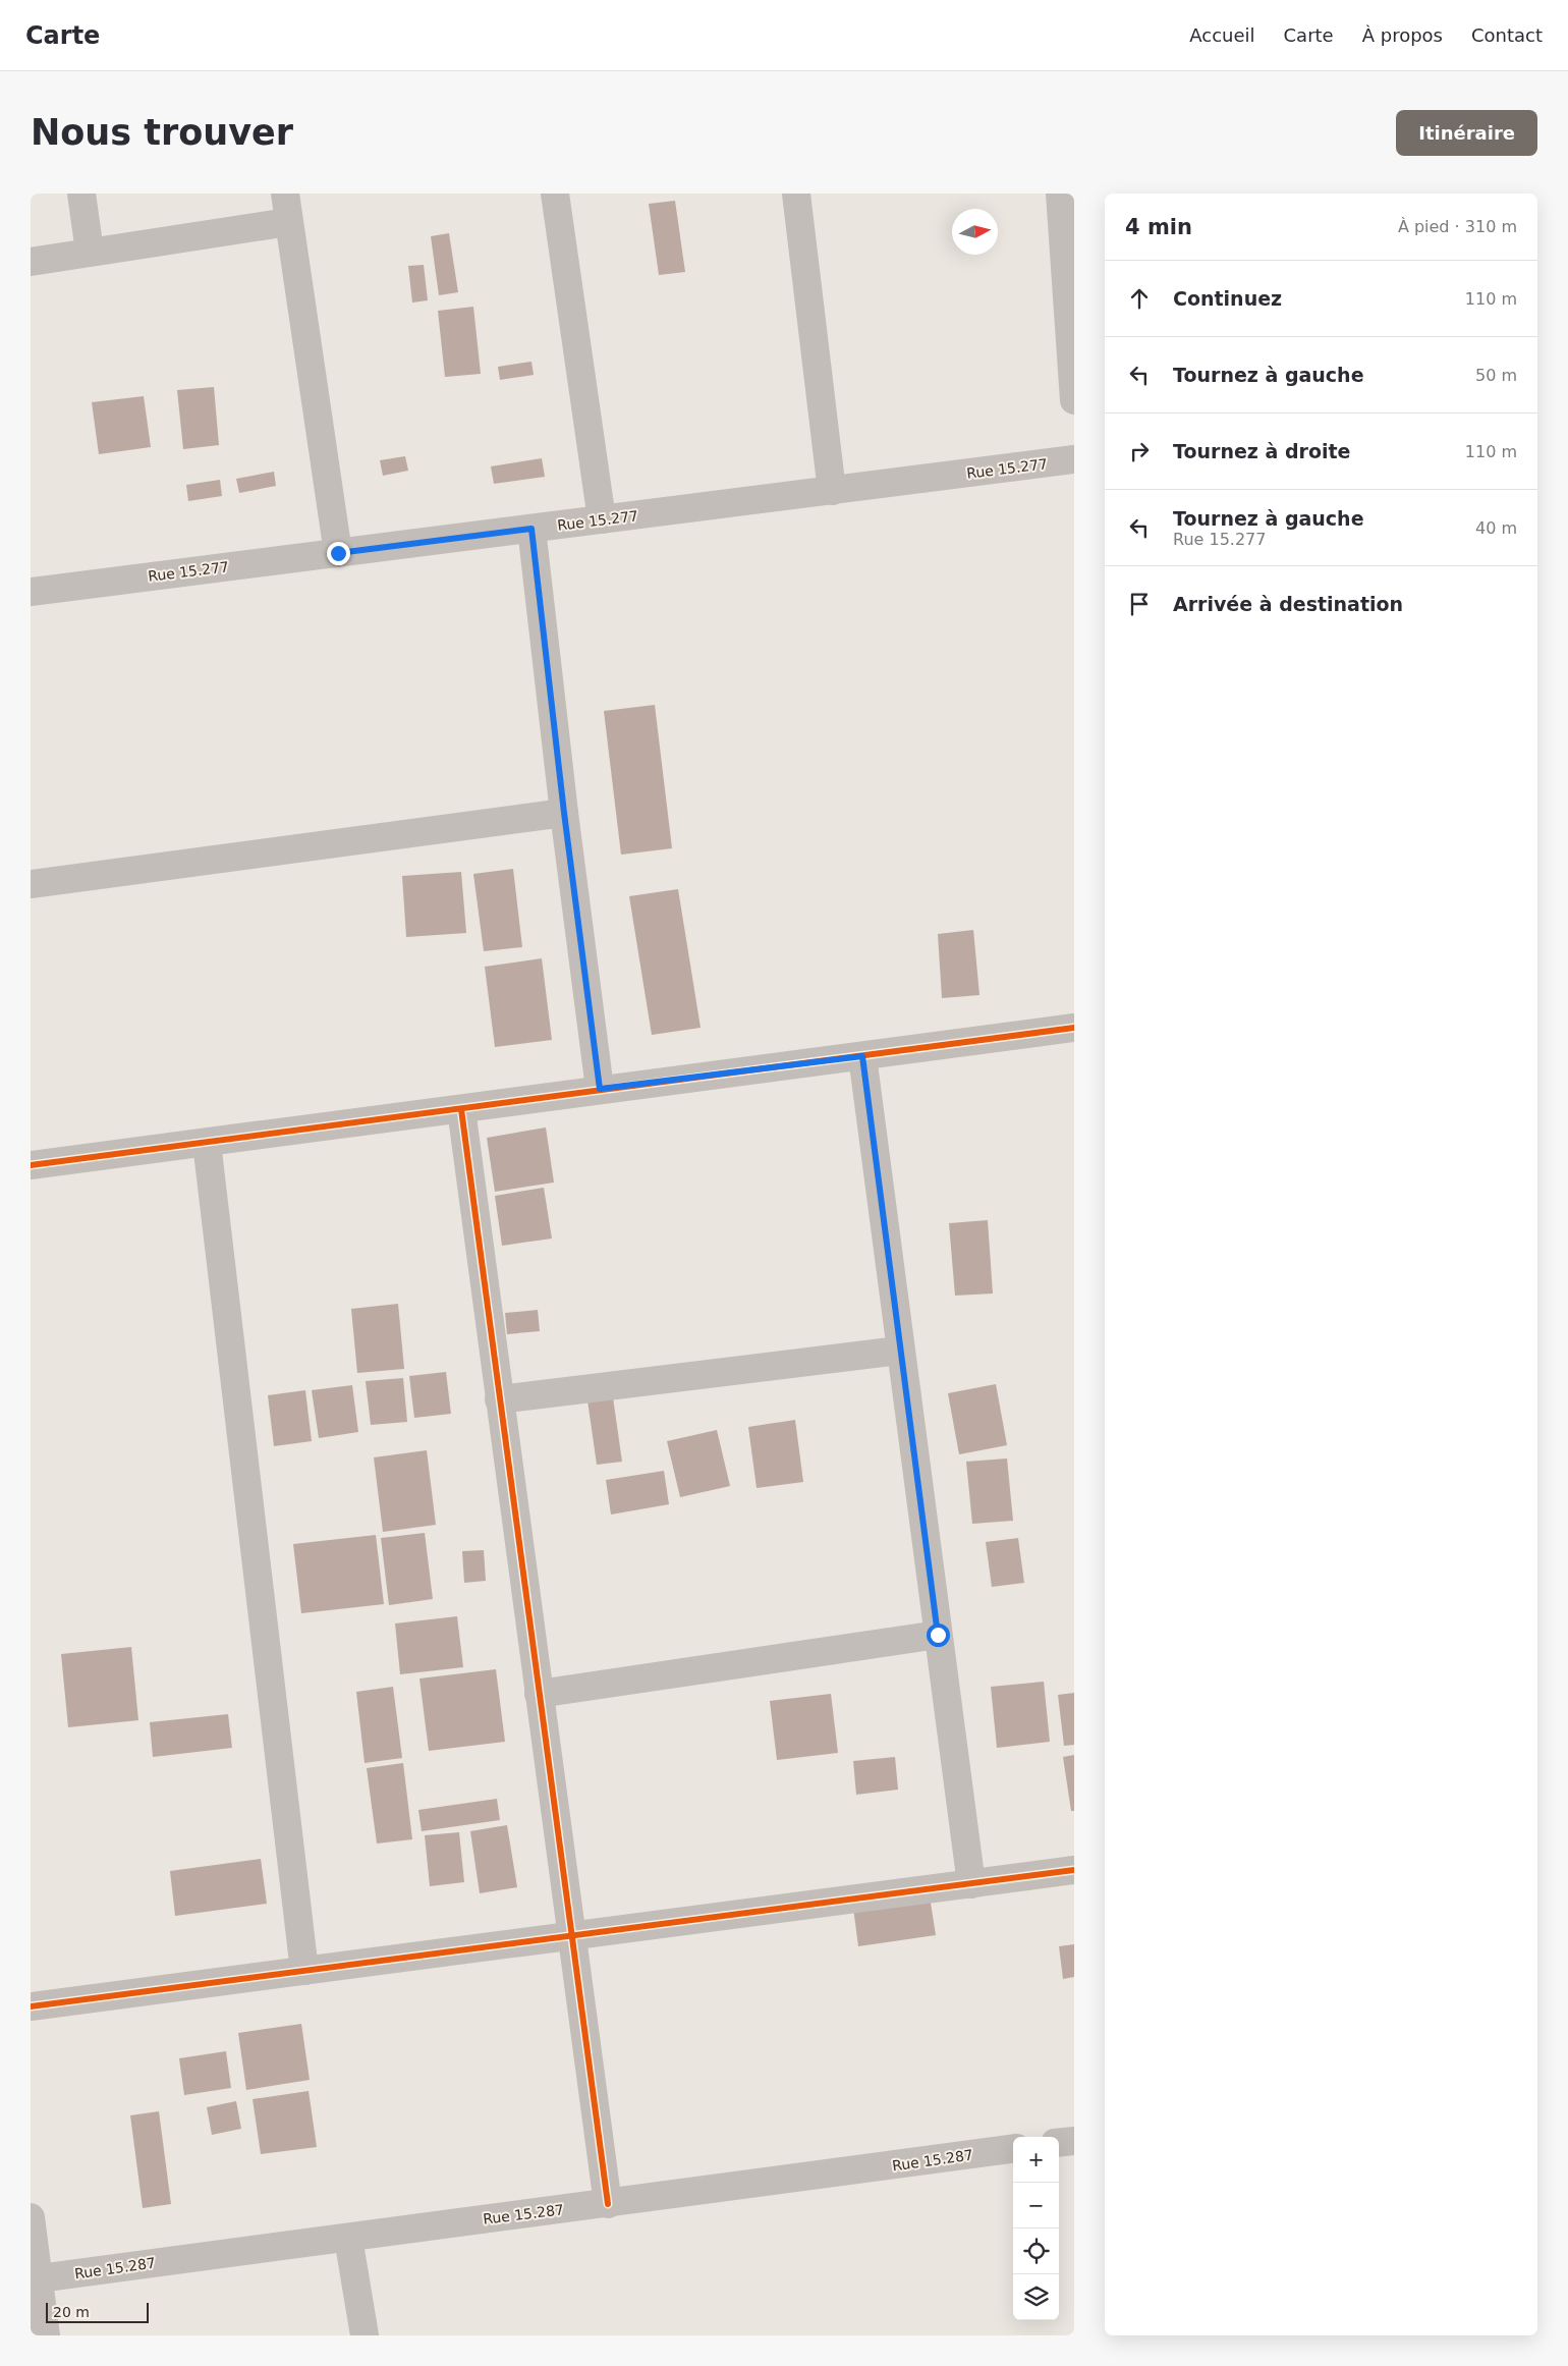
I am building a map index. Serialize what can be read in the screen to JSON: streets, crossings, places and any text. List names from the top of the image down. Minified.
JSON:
{"streets":{"street":["Rue 15.277","Rue 15.287"]},"scale_bar":"20 m","north":"right","page":{"header":"Carte","nav":["Accueil","Carte","À propos","Contact"],"buttons":"Itinéraire","title":"Nous trouver","heading":["4 min","À pied · 310 m"],"list":[["Continuez","110 m"],["Tournez à gauche","50 m"],["Tournez à droite","110 m"],["Tournez à gauche","Rue 15.277","40 m"],"Arrivée à destination"],"map_buttons":["+","−"],"scale":"20 m"}}
